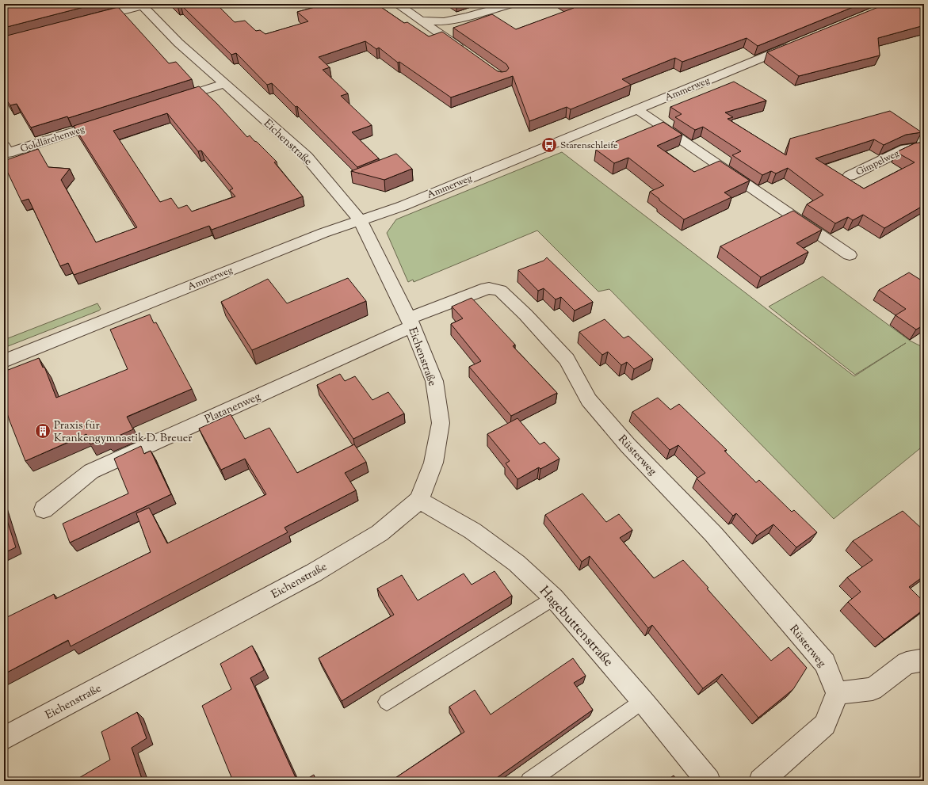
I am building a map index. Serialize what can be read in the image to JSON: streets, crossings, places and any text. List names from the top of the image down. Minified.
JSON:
{"streets":{"street":["Ammerweg","Goldlärchenweg","Eichenstraße","Gimpelweg","Platanenweg","Rüsterweg","Hagebuttenstraße"]},"crossings":[["Ammerweg","Eichenstraße"],["Eichenstraße","Platanenweg"],["Eichenstraße","Rüsterweg"],["Eichenstraße","Hagebuttenstraße"],["Platanenweg","Rüsterweg"]],"places":{"bus stop":["Starenschleife"],"building":["Praxis für Krankengymnastik D. Breuer"]}}
